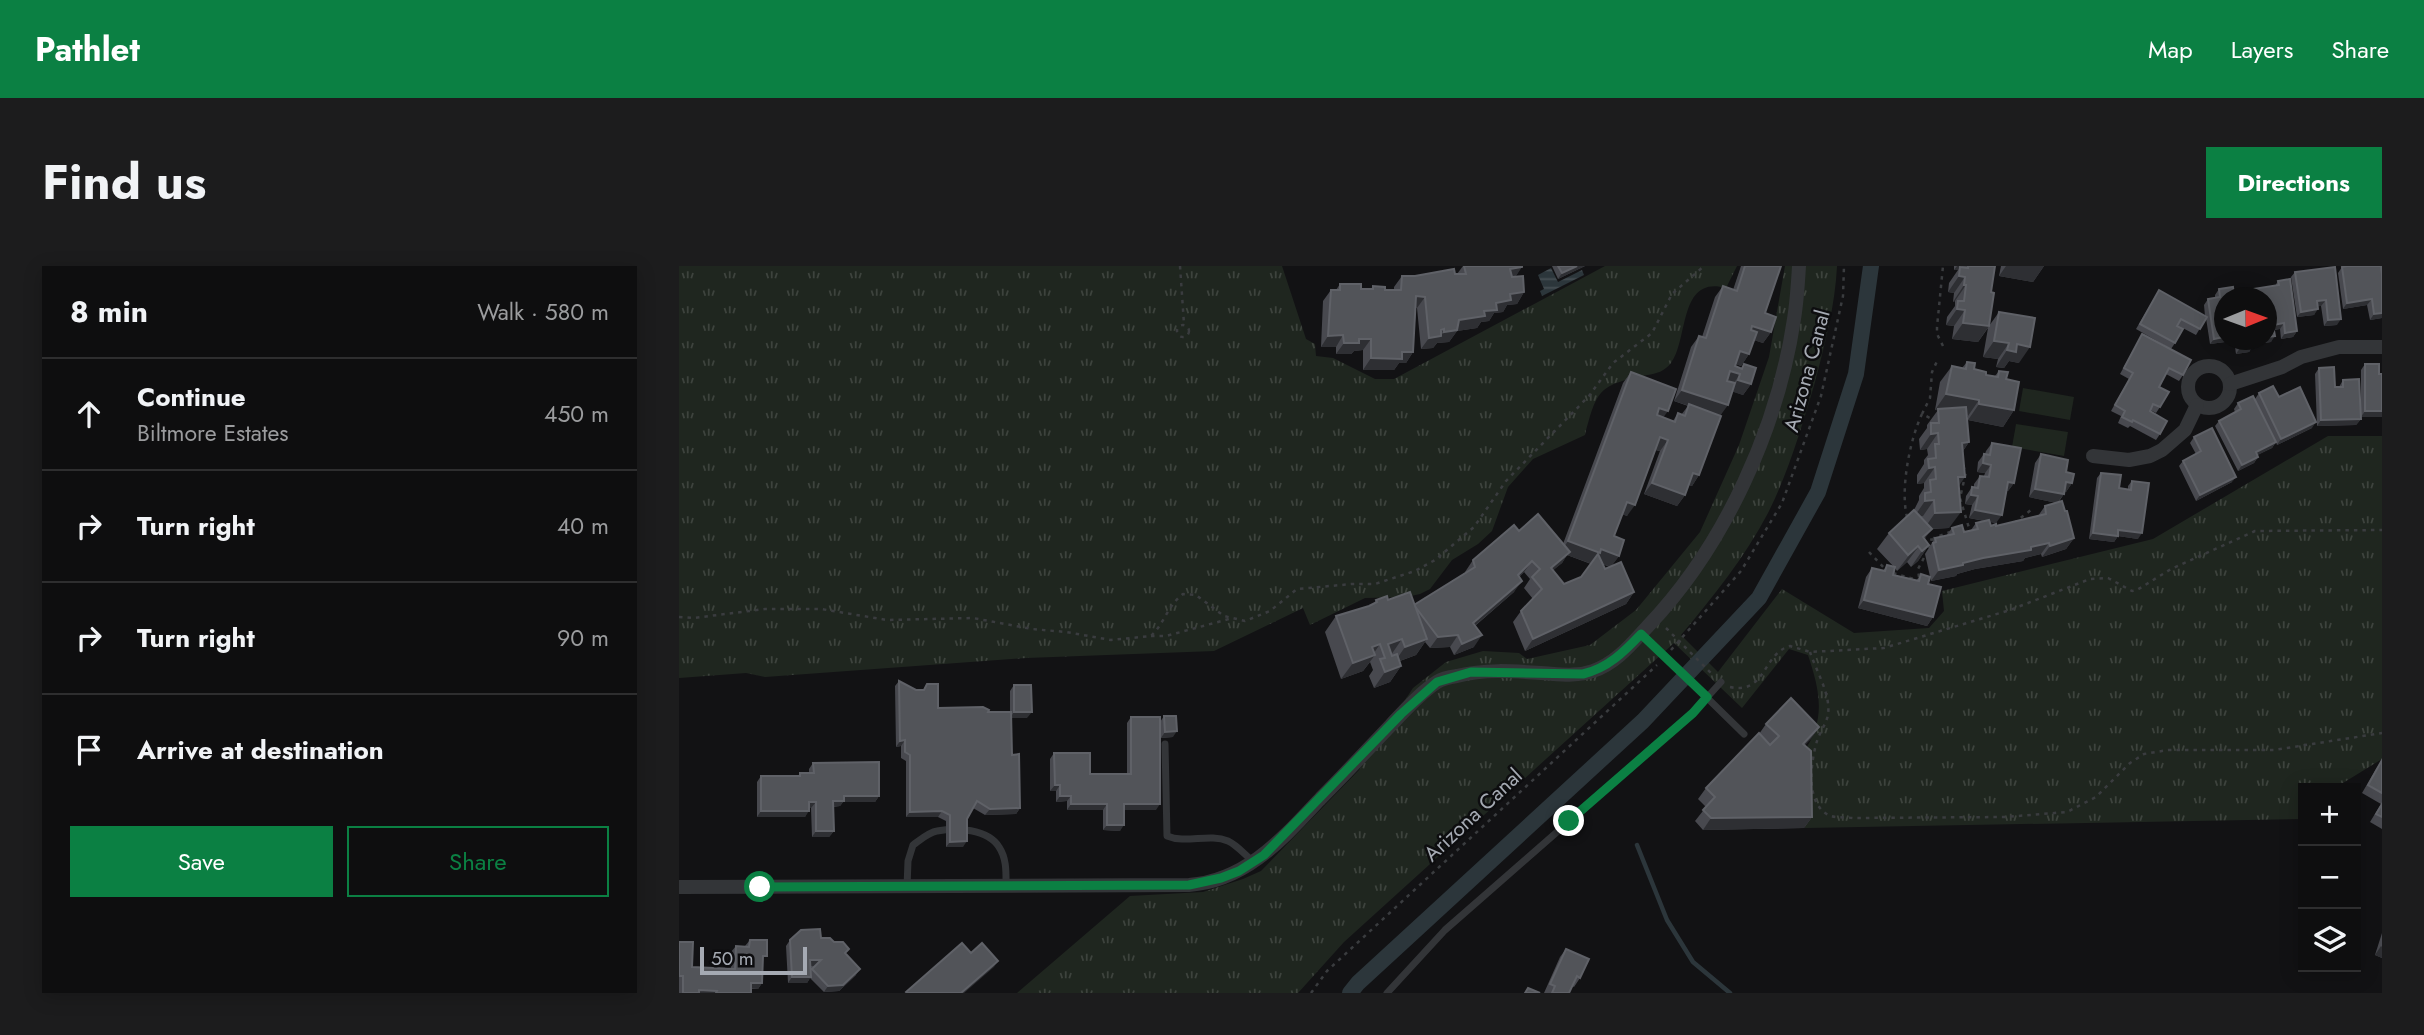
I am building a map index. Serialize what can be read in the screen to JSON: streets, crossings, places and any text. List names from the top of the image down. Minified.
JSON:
{"streets":{"path":["Arizona Canal"]},"scale_bar":"50 m","north":"right","page":{"header":"Pathlet","nav":["Map","Layers","Share"],"title":"Find us","buttons":["Directions",["Save","Share"]],"heading":["8 min","Walk · 580 m"],"list":[["Continue","Biltmore Estates","450 m"],["Turn right","40 m"],["Turn right","90 m"],"Arrive at destination"],"map_buttons":["+","−"],"scale":"50 m"}}
